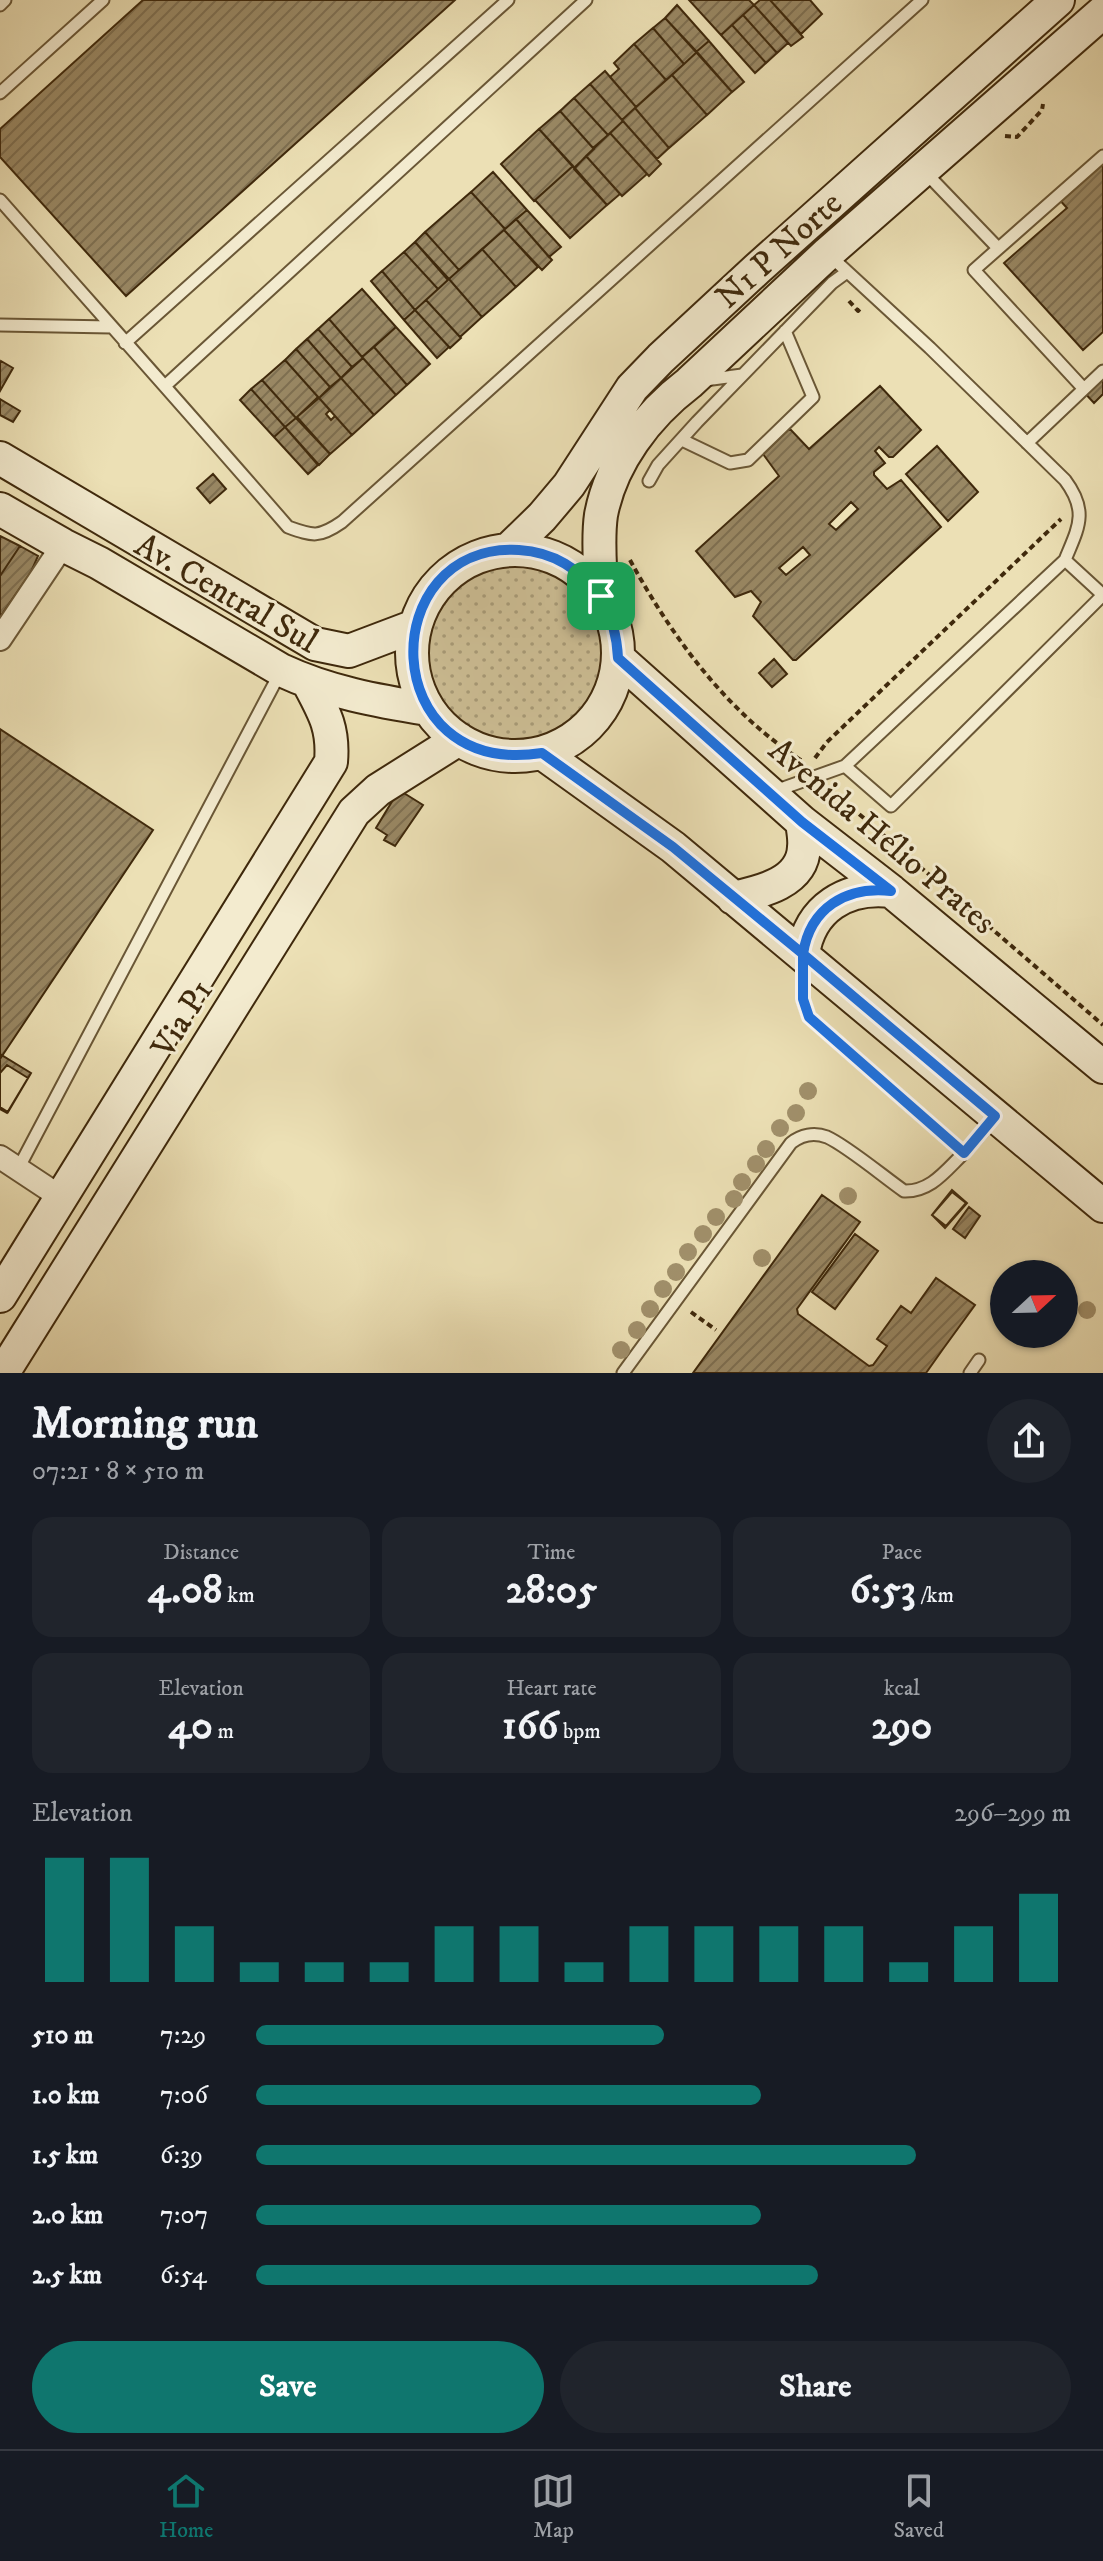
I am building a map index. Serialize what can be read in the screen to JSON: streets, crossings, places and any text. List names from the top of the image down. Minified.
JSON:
{"streets":{"main road":["N1 P Norte","Av. Central Sul","Avenida Hélio Prates","Via P1"]},"crossings":[["N1 P Norte","Av. Central Sul"],["N1 P Norte","Avenida Hélio Prates"],["N1 P Norte","Via P1"],["Av. Central Sul","Avenida Hélio Prates"],["Av. Central Sul","Via P1"],["Avenida Hélio Prates","Via P1"]],"north":"right","page":{"heading":["Morning run","07:21 · 8 × 510 m"],"stats":[["Distance","4.08 km"],["Time","28:05"],["Pace","6:53 /km"],["Elevation","40 m"],["Heart rate","166 bpm"],["kcal","290"]],"chart":["Elevation","296–299 m"],"list":[{"name":"510 m","note":"7:29"},{"name":"1.0 km","note":"7:06"},{"name":"1.5 km","note":"6:39"},{"name":"2.0 km","note":"7:07"},{"name":"2.5 km","note":"6:54"}],"buttons":["Save","Share"],"tabs":["Home","Map","Saved"]}}
